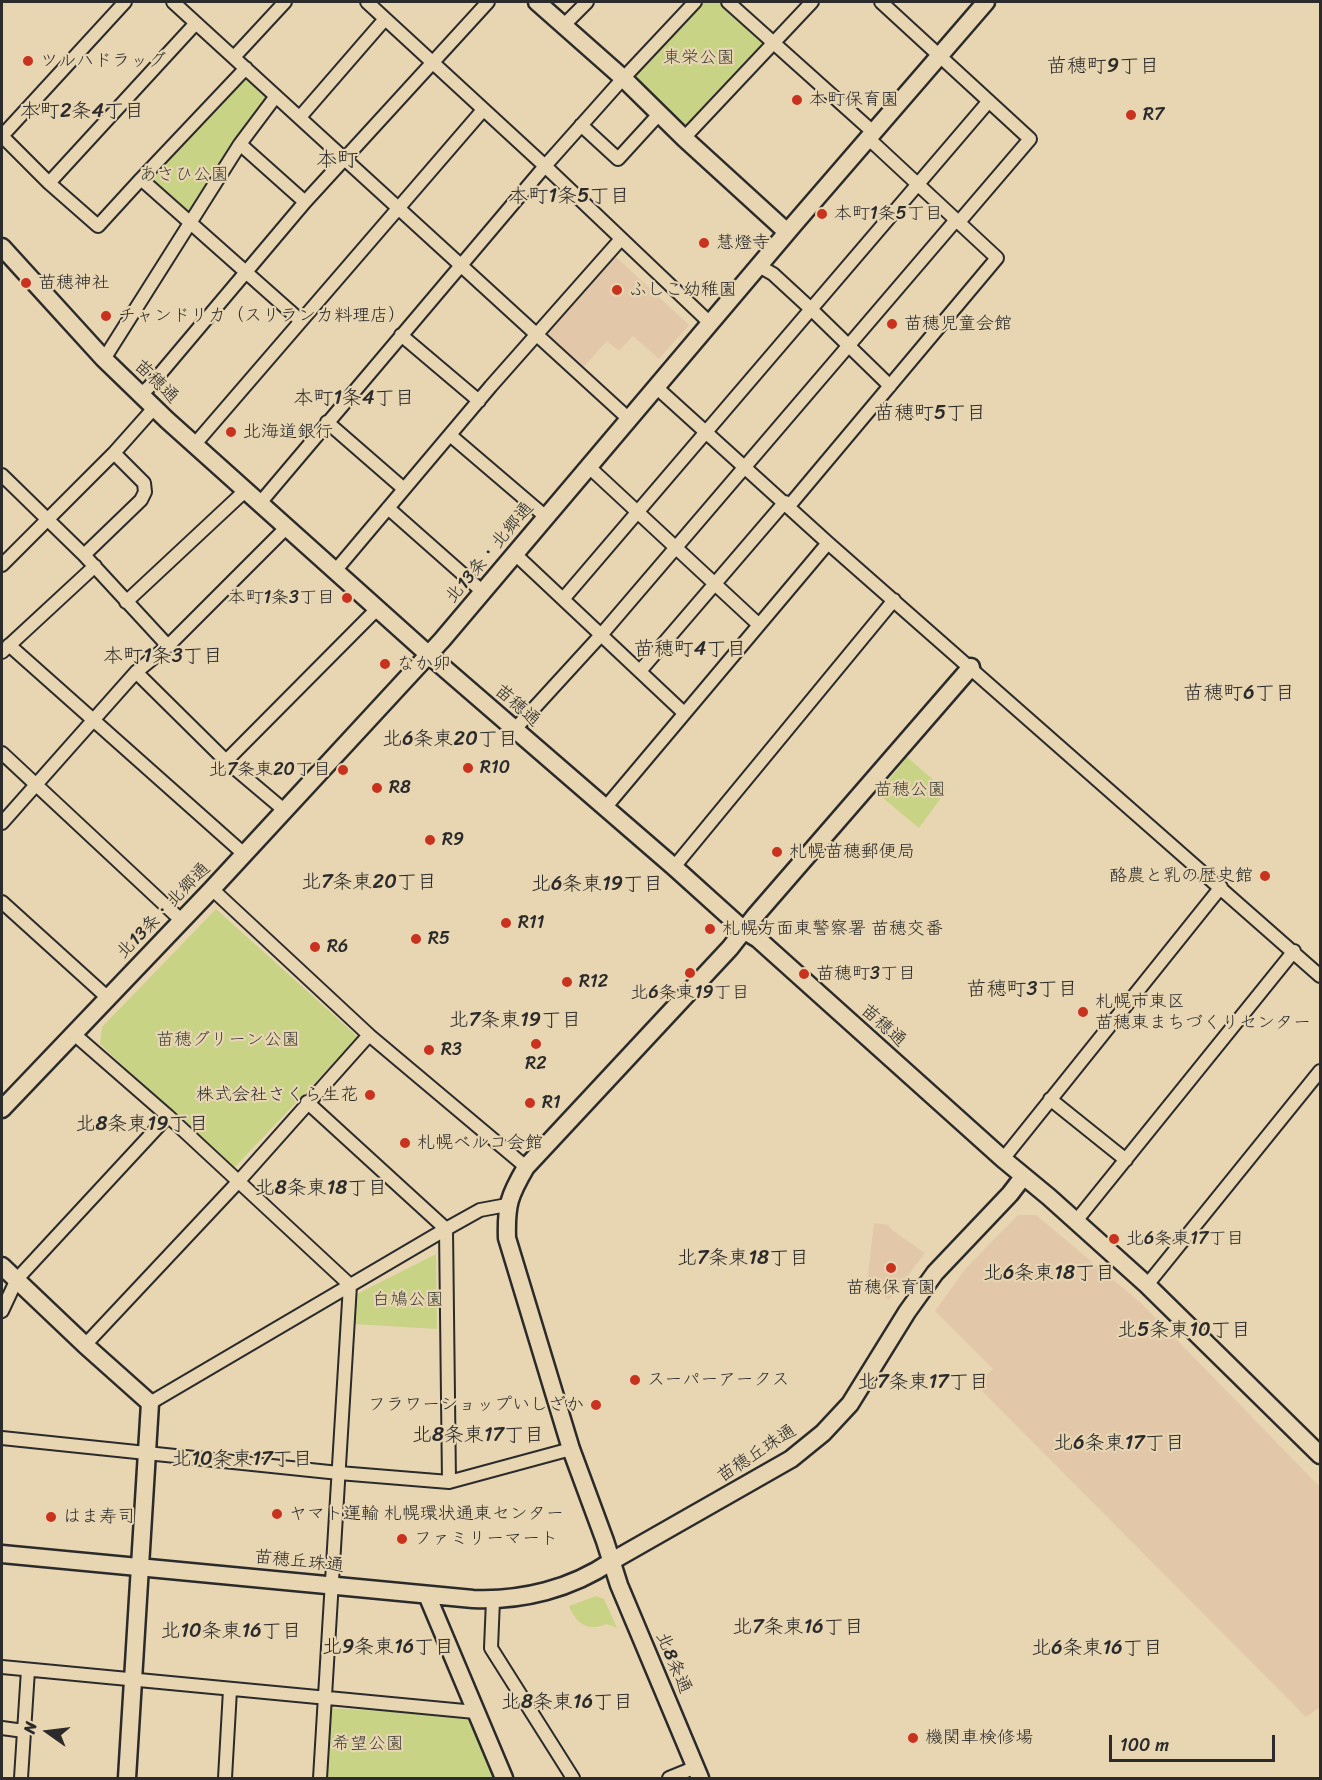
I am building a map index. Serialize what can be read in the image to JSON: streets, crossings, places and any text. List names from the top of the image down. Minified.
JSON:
{"streets":{"street":["苗穂通","北13条・北郷通","苗穂丘珠通","北8条通"]},"crossings":[["苗穂通","北13条・北郷通"],["苗穂通","苗穂丘珠通"],["苗穂丘珠通","北8条通"]],"districts":["苗穂町9丁目","本町2条4丁目","本町","本町1条5丁目","本町1条4丁目","苗穂町5丁目","苗穂町4丁目","本町1条3丁目","苗穂町6丁目","北6条東20丁目","北7条東20丁目","北6条東19丁目","苗穂町3丁目","北7条東19丁目","北8条東19丁目","北8条東18丁目","北7条東18丁目","北6条東18丁目","北5条東10丁目","北7条東17丁目","北8条東17丁目","北6条東17丁目","北10条東17丁目","北7条東16丁目","北10条東16丁目","北9条東16丁目","北6条東16丁目","北8条東16丁目"],"parks":["東栄公園","あさひ公園","苗穂公園","苗穂グリーン公園","白鳩公園","希望公園"],"places":["ツルハドラッグ","本町保育園","R7","本町1条5丁目","慧燈寺","苗穂神社","ふしこ幼稚園","チャンドリカ（スリランカ料理店）","苗穂児童会館","北海道銀行","本町1条3丁目","なか卯","R10","北7条東20丁目","R8","R9","札幌苗穂郵便局","酪農と乳の歴史館","R11","札幌方面東警察署 苗穂交番","R5","R6","北6条東19丁目","苗穂町3丁目","R12","札幌市東区 苗穂東まちづくりセンター","R2","R3","株式会社さくら生花","R1","札幌ベルコ会館","北6条東17丁目","苗穂保育園","スーパーアークス","フラワーショップいしざか","ヤマト運輸 札幌環状通東センター","はま寿司","ファミリーマート","機関車検修場"],"scale_bar":"100 m","north":"left"}
